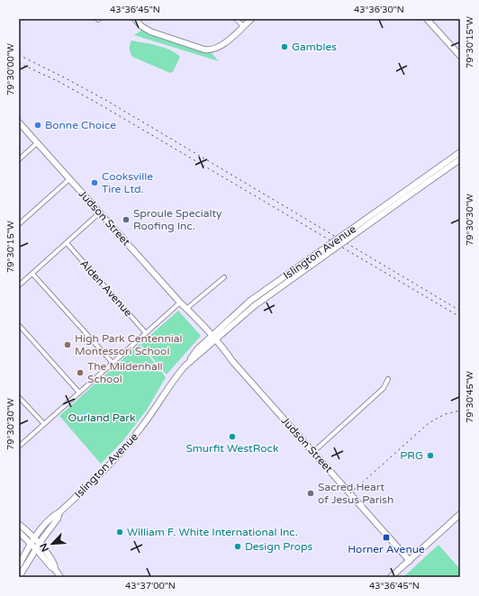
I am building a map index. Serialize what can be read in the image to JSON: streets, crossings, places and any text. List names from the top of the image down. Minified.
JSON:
{"streets":{"main road":["Judson Street","Islington Avenue"],"street":["Alden Avenue"]},"crossings":[["Judson Street","Islington Avenue"]],"parks":["Ourland Park"],"places":{"other":["Gambles","Bonne Choice","Cooksville Tire Ltd.","Sproule Specialty Roofing Inc.","High Park Centennial Montessori School","The Mildenhall School","Smurfit WestRock","PRG","Sacred Heart of Jesus Parish","William F. White International Inc.","Design Props"],"transit":["Horner Avenue"]},"north":"bottom left","coordinates":["43°36'45\"N","43°36'30\"N","79°30'15\"W","79°30'00\"W","79°30'30\"W","79°30'45\"W","43°37'00\"N"]}
